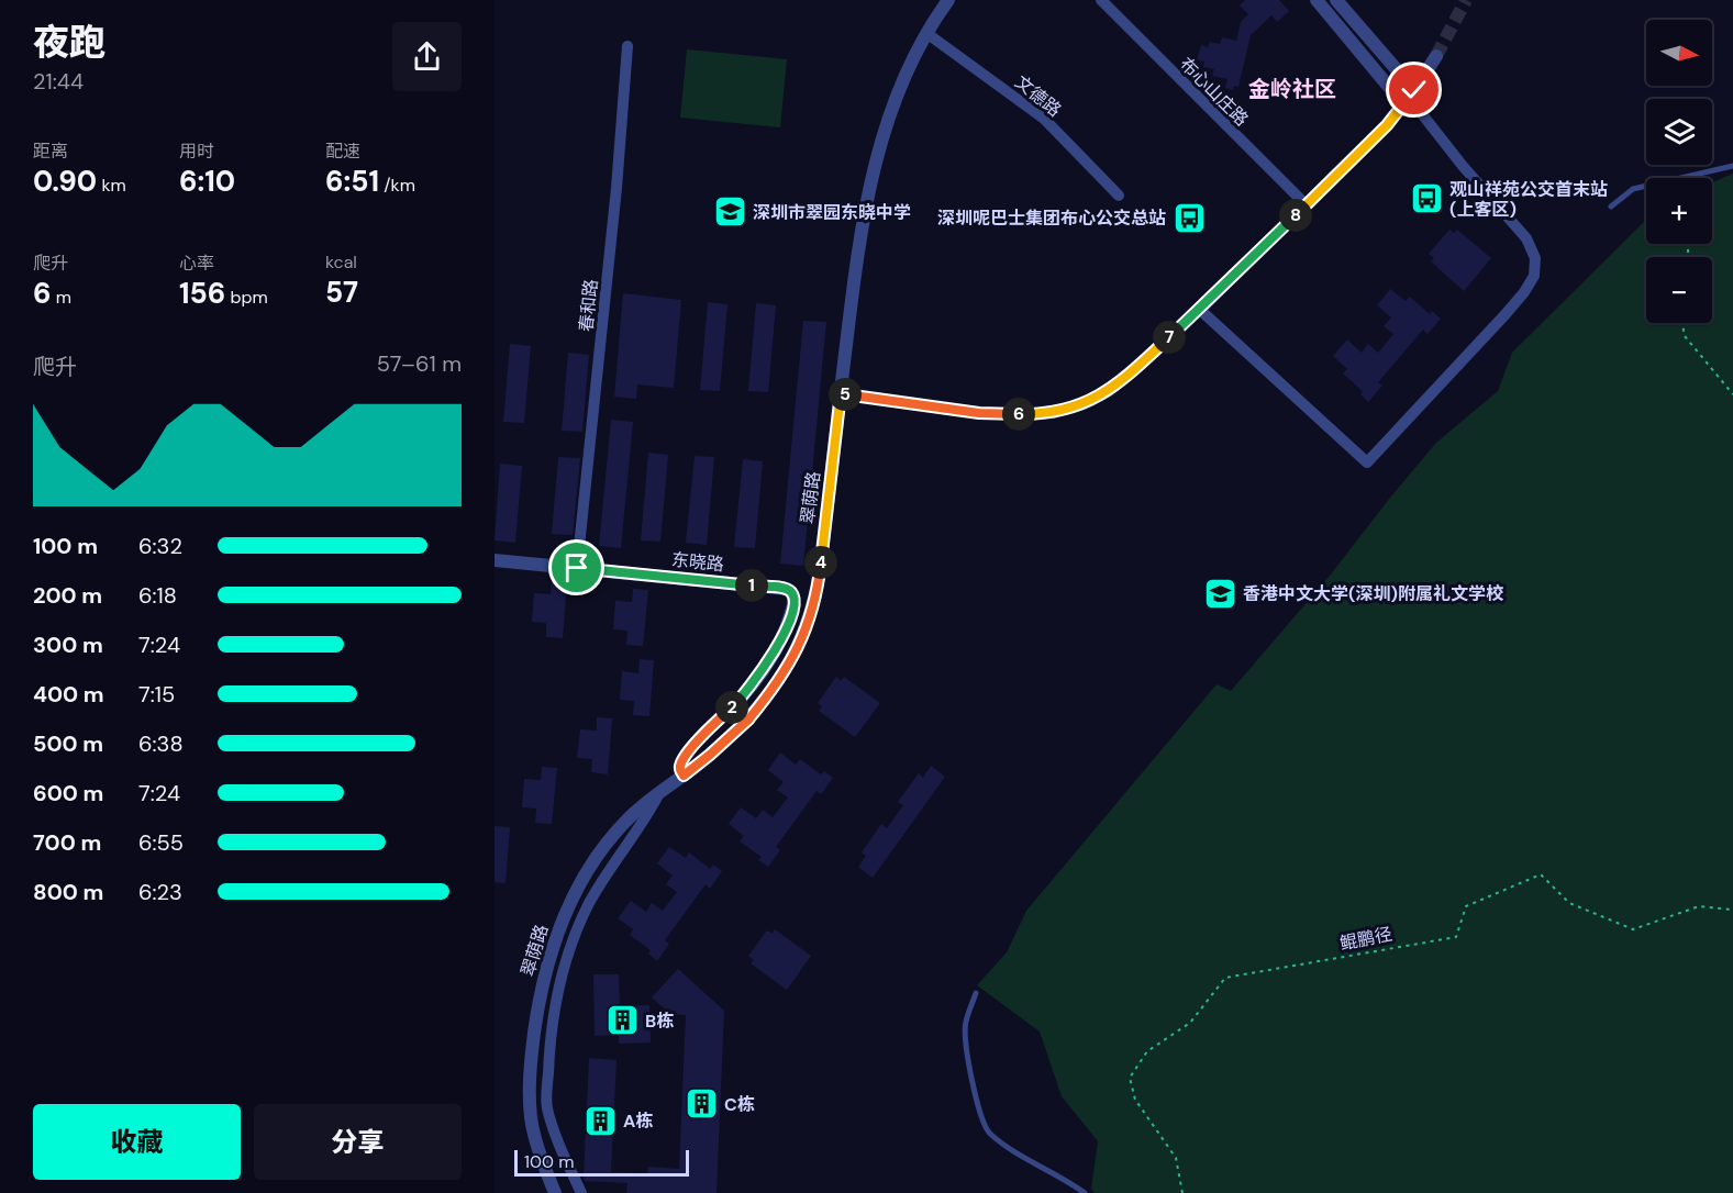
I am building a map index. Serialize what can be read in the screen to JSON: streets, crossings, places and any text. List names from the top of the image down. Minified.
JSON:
{"streets":{"street":["布心山庄路","文德路","春和路","翠荫路","东晓路"],"path":["鲲鹏径"]},"crossings":[["文德路","翠荫路"],["春和路","东晓路"],["翠荫路","东晓路"]],"districts":["金岭社区"],"places":{"bus stop":["观山祥苑公交首末站 (上客区)","深圳呢巴士集团布心公交总站"],"school or university":["深圳市翠园东晓中学","香港中文大学(深圳)附属礼文学校"],"building":["B栋","C栋","A栋"]},"scale_bar":"100 m","north":"right","page":{"heading":["夜跑","21:44"],"map_buttons":["+","−"],"stats":[["距离","0.90 km"],["用时","6:10"],["配速","6:51 /km"],["爬升","6 m"],["心率","156 bpm"],["kcal","57"]],"pins":["8","7","5","6","4","1","2"],"chart":["爬升","57–61 m"],"list":[{"name":"100 m","note":"6:32"},{"name":"200 m","note":"6:18"},{"name":"300 m","note":"7:24"},{"name":"400 m","note":"7:15"},{"name":"500 m","note":"6:38"},{"name":"600 m","note":"7:24"},{"name":"700 m","note":"6:55"},{"name":"800 m","note":"6:23"}],"buttons":["收藏","分享"],"scale":"100 m"}}
